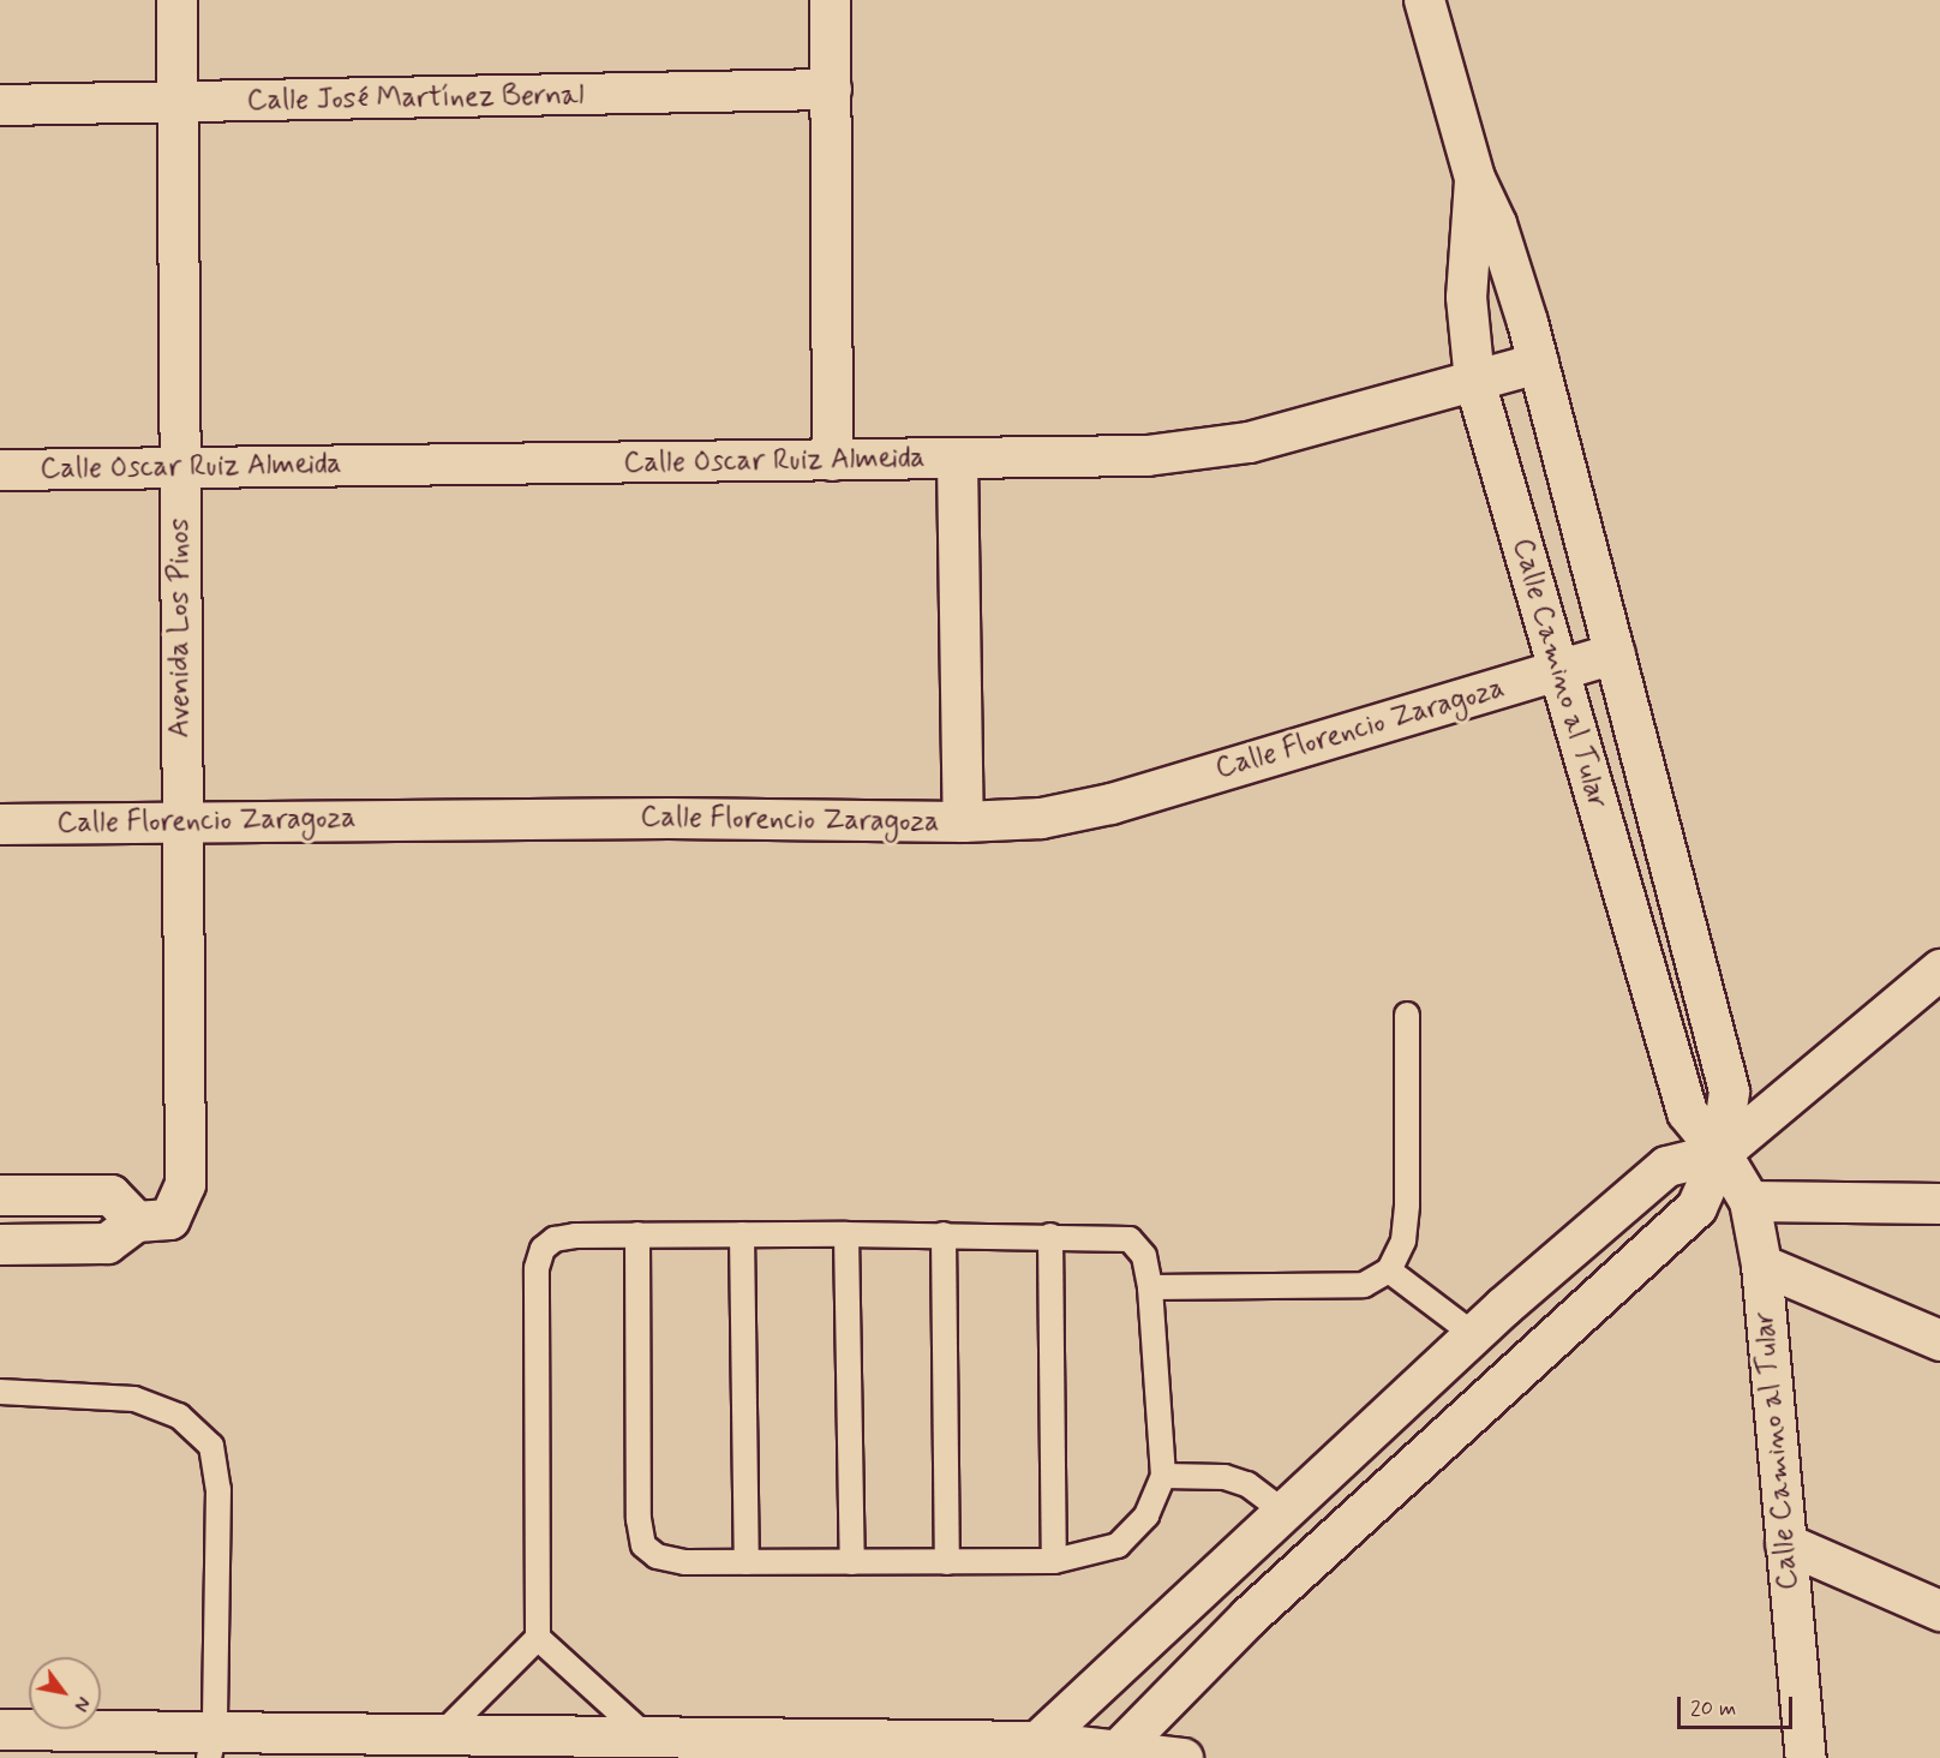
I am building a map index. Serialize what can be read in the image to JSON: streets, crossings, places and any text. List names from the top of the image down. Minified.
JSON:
{"streets":{"street":["Calle José Martínez Bernal","Calle Oscar Ruiz Almeida","Avenida Los Pinos","Calle Camino al Tular","Calle Florencio Zaragoza"]},"crossings":[["Calle José Martínez Bernal","Avenida Los Pinos"],["Calle Oscar Ruiz Almeida","Avenida Los Pinos"],["Calle Oscar Ruiz Almeida","Calle Camino al Tular"],["Avenida Los Pinos","Calle Florencio Zaragoza"],["Calle Camino al Tular","Calle Florencio Zaragoza"]],"scale_bar":"20 m","north":"bottom right"}
